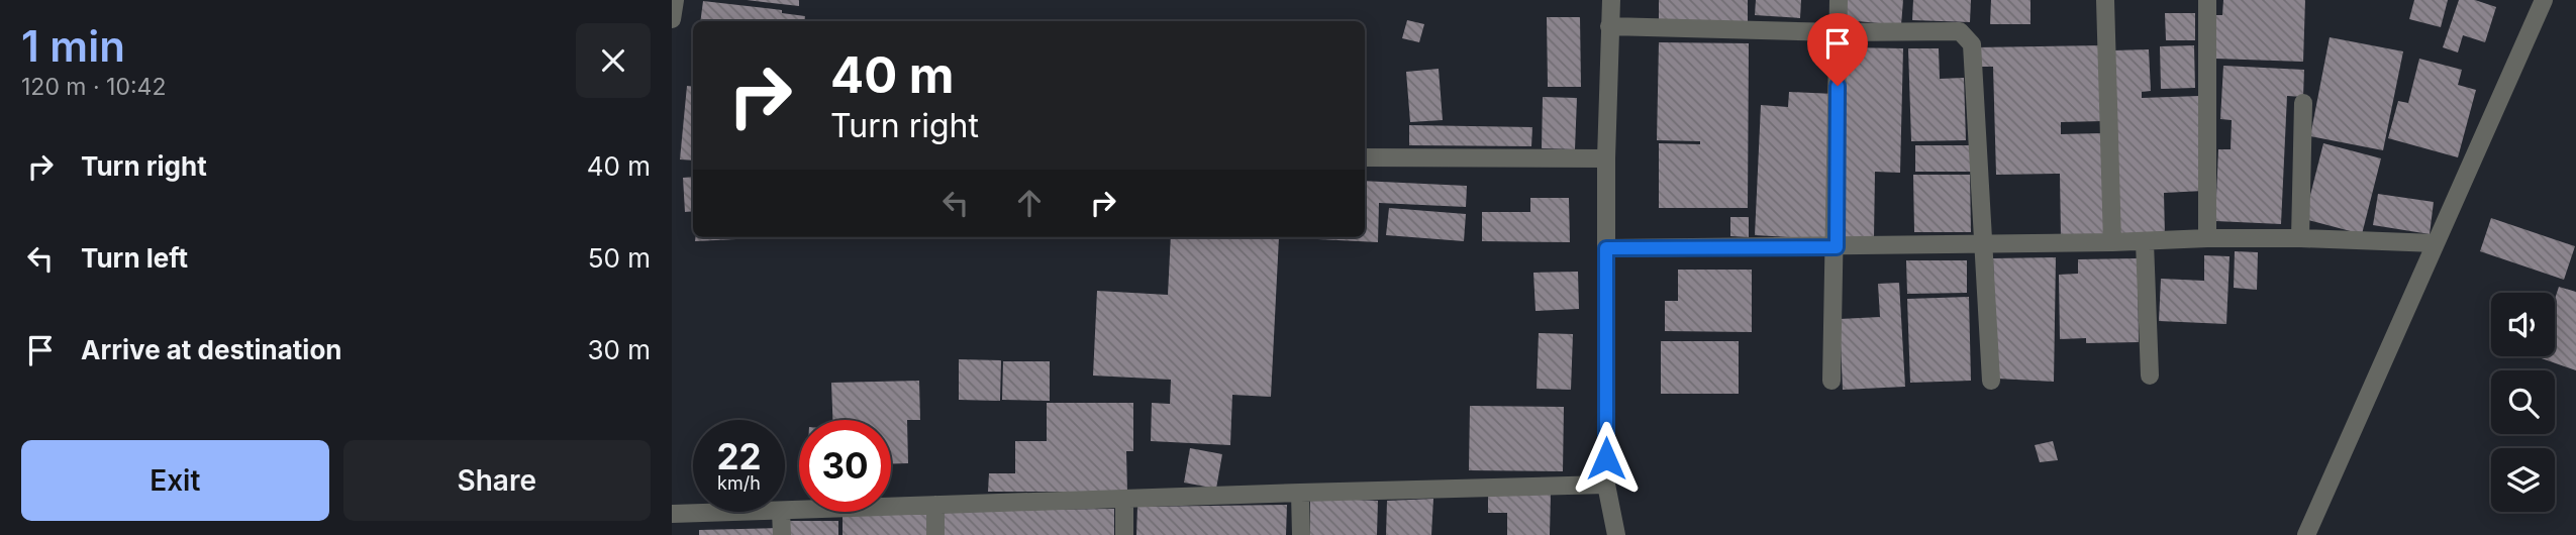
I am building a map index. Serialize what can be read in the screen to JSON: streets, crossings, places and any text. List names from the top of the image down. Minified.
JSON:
{"page":{"heading":["1 min","120 m · 10:42"],"turn":["40 m","Turn right"],"list":[{"name":"Turn right","value":"40 m"},{"name":"Turn left","value":"50 m"},{"name":"Arrive at destination","value":"30 m"}],"speed":"22 km/h","limit":"30","buttons":["Exit","Share"]}}
